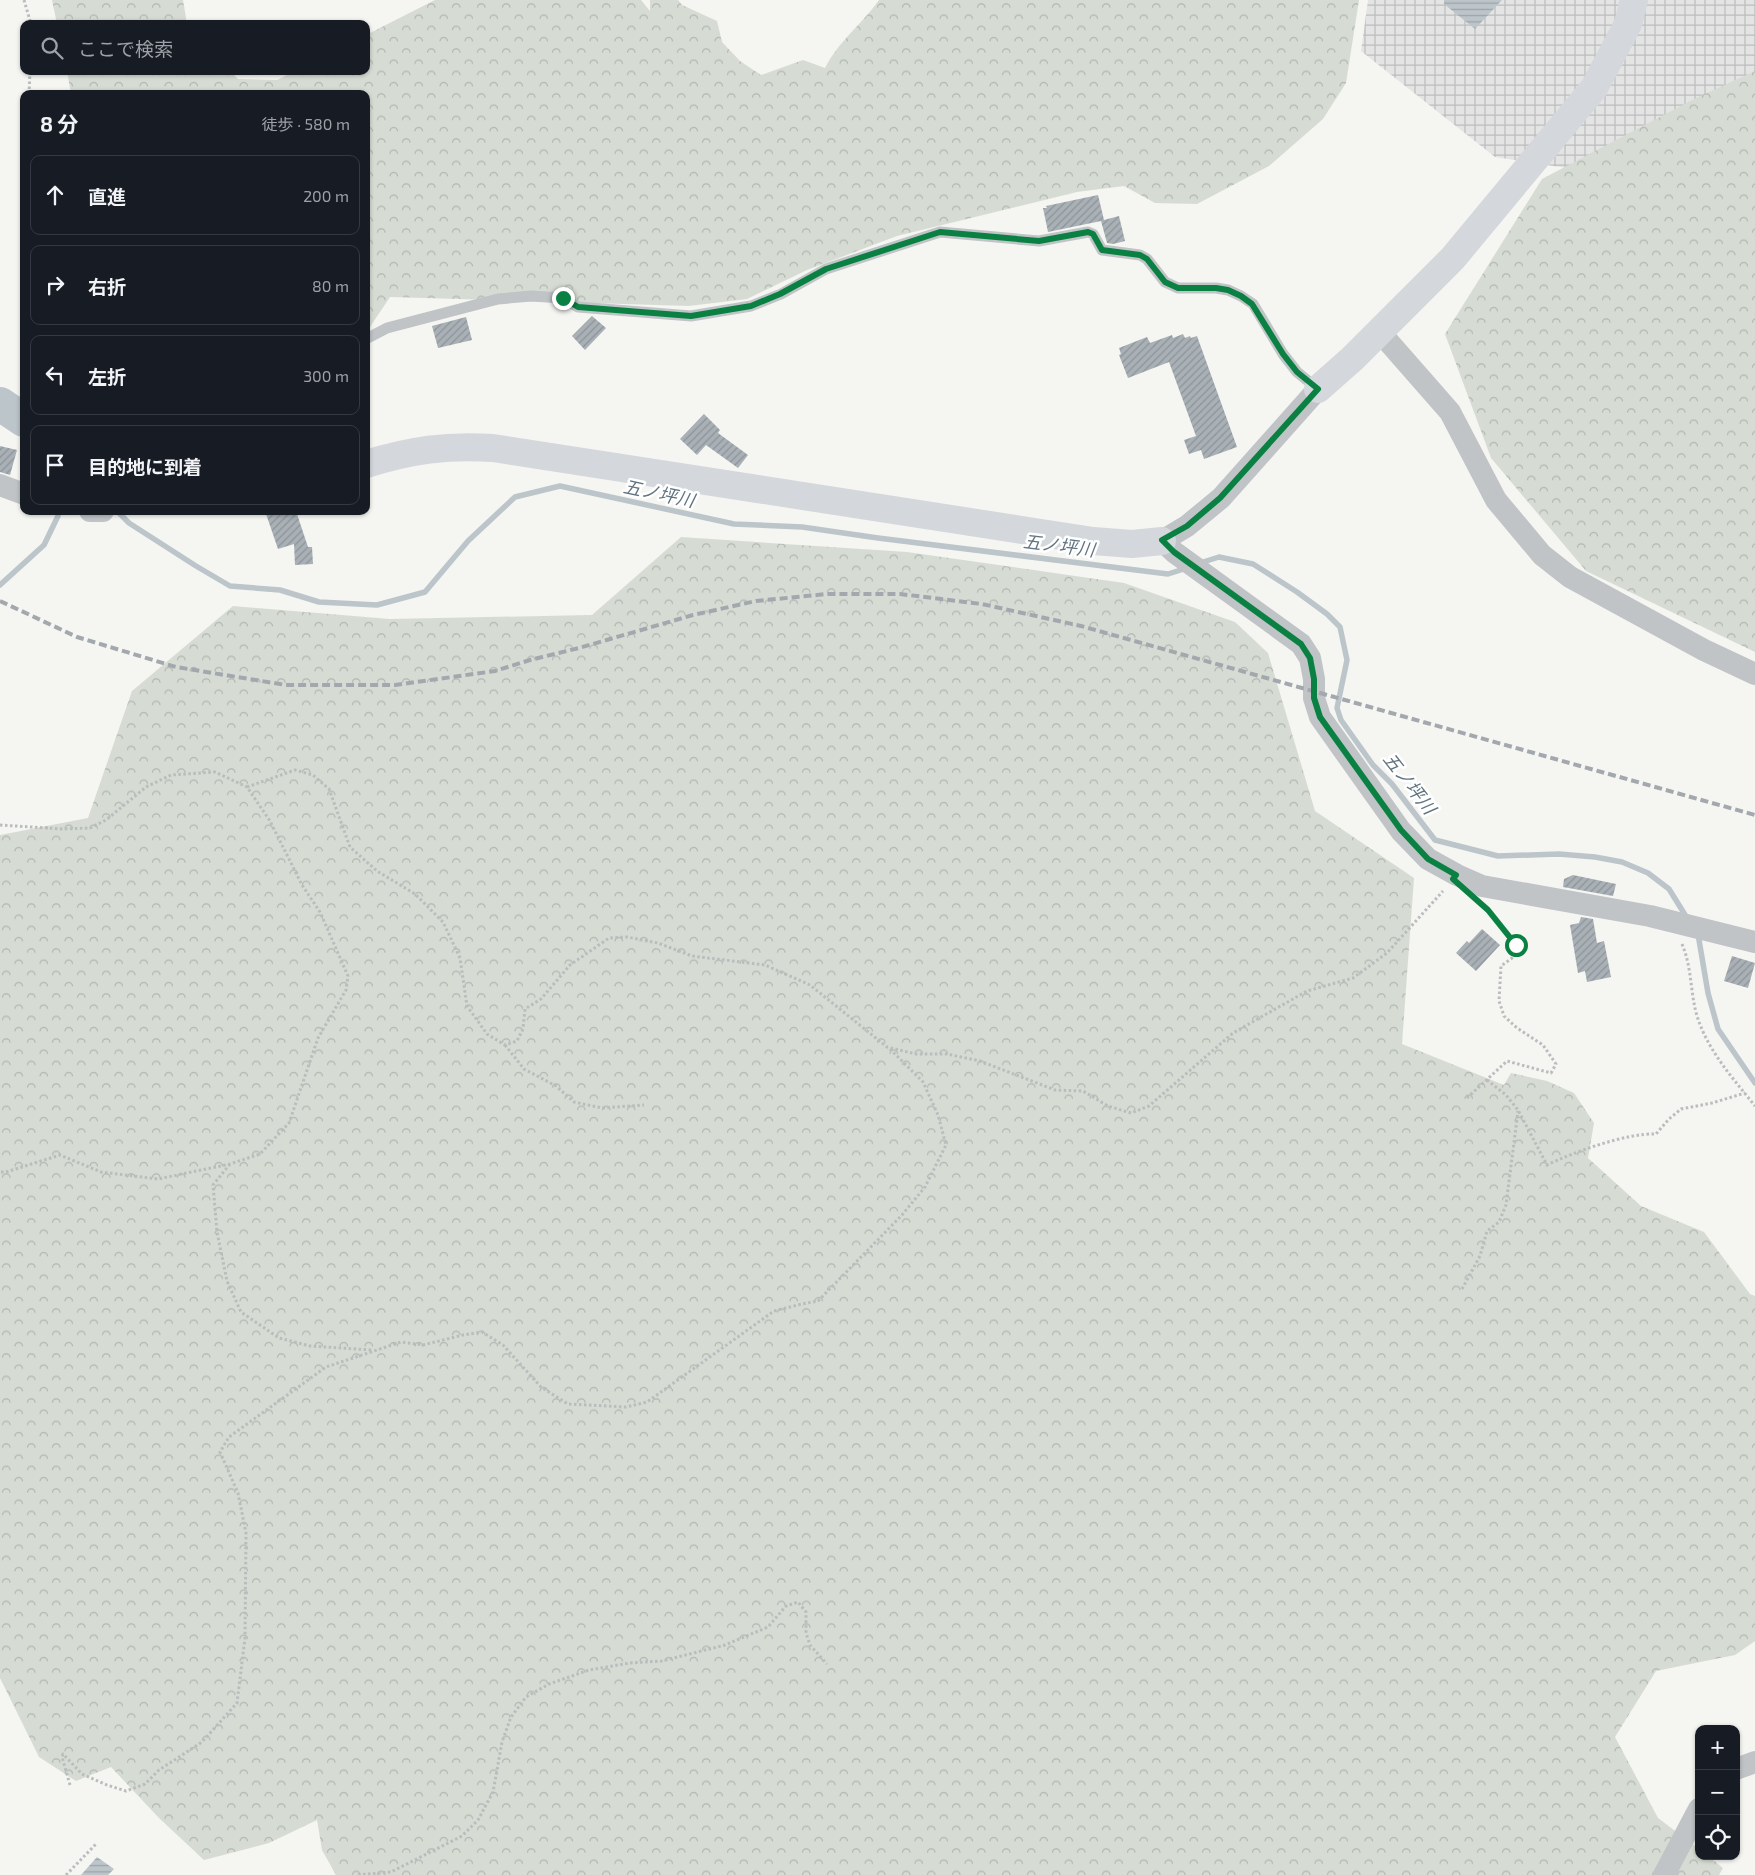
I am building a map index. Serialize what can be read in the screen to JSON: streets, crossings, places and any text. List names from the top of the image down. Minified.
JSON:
{"water":["五ノ坪川"],"page":{"search":"ここで検索","heading":["8 分","徒歩 · 580 m"],"list":[["直進","200 m"],["右折","80 m"],["左折","300 m"],"目的地に到着"],"map_buttons":["+","−"]}}
